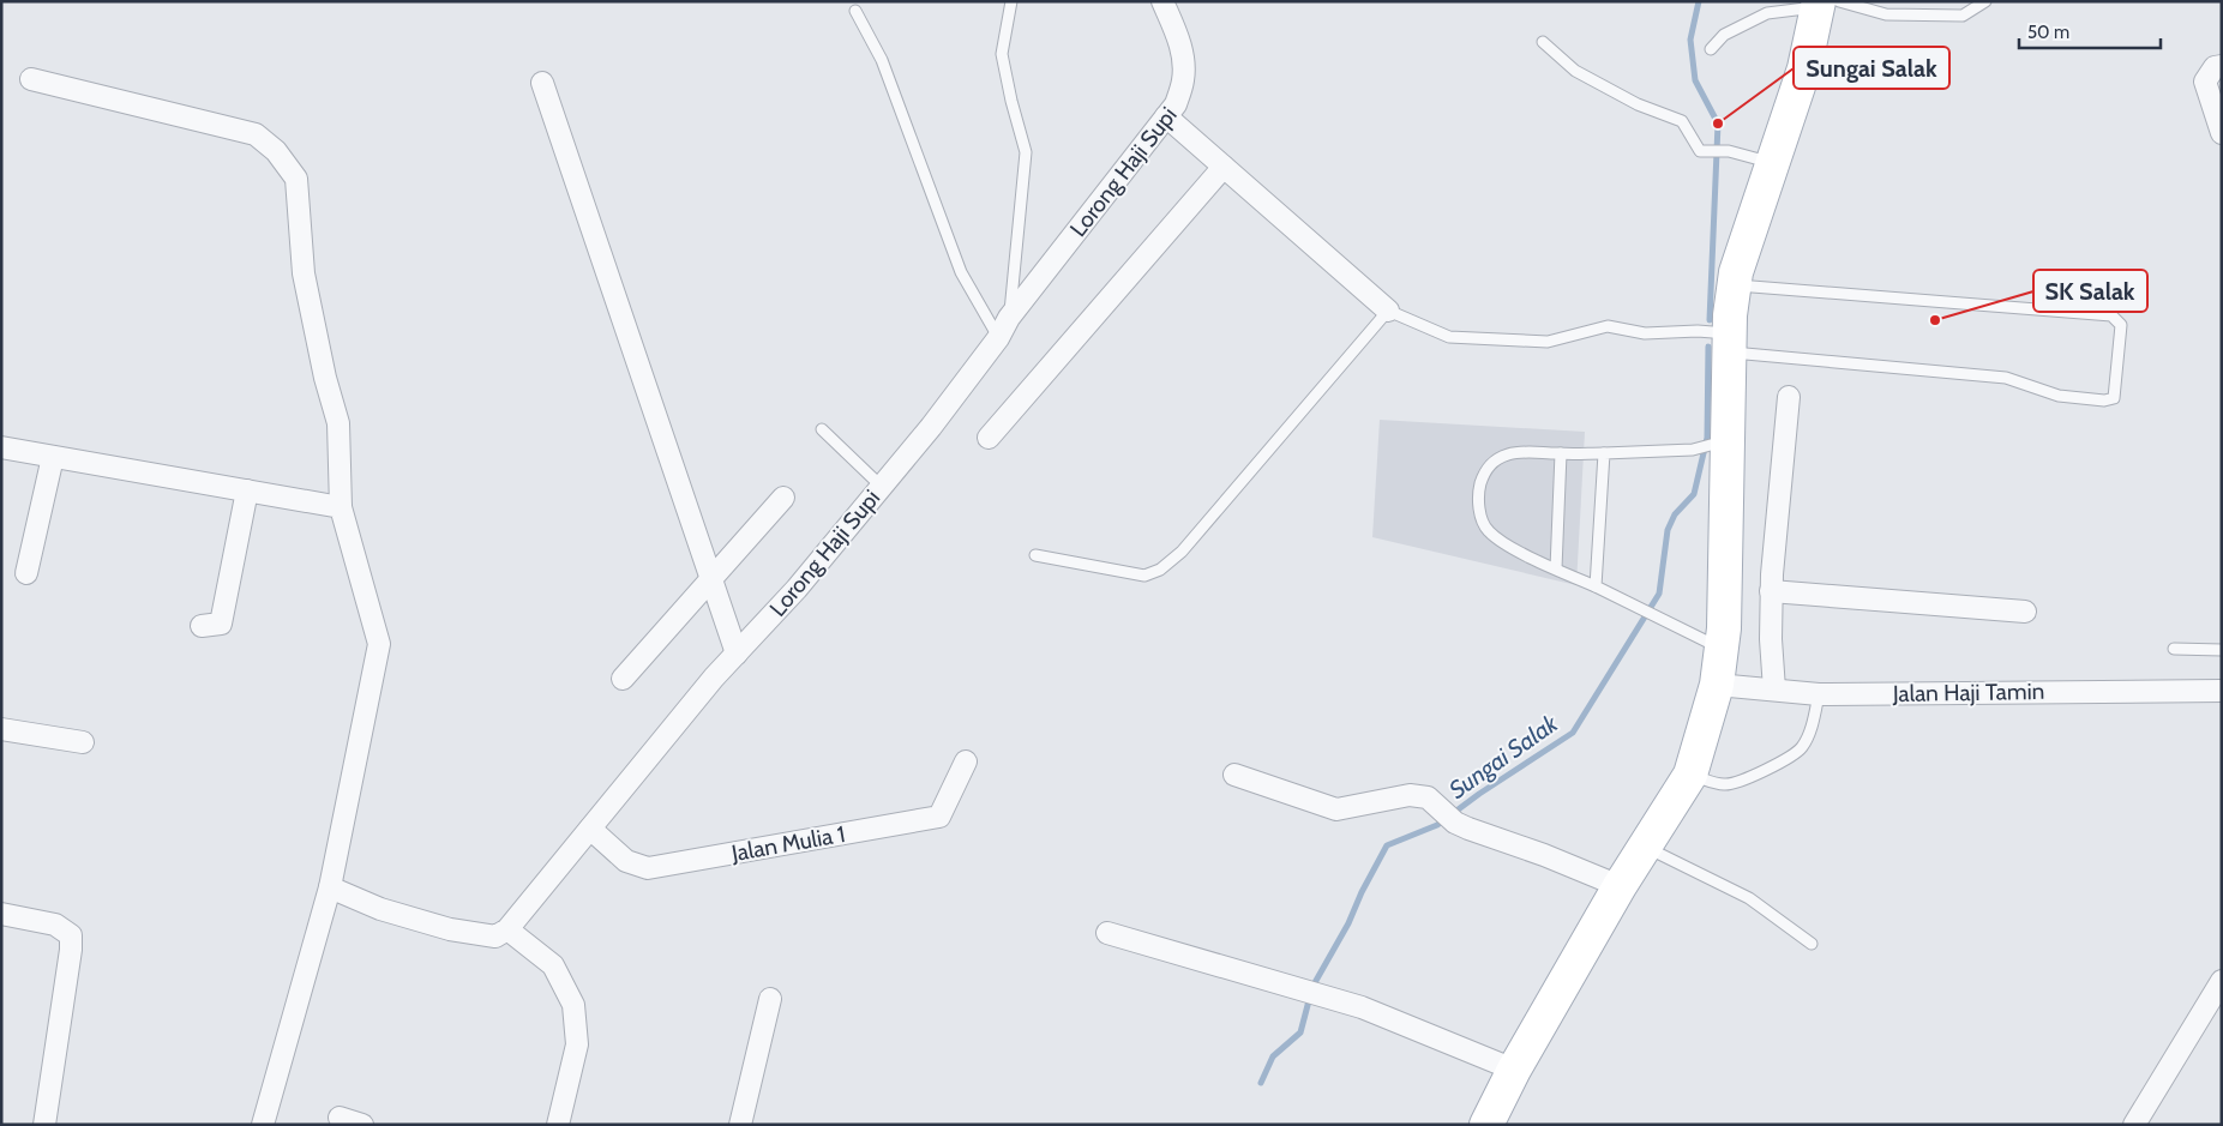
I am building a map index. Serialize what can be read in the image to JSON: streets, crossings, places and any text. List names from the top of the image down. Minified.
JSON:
{"streets":{"street":["Lorong Haji Supi","Jalan Haji Tamin","Jalan Mulia 1"]},"crossings":[["Lorong Haji Supi","Jalan Mulia 1"]],"water":["Sungai Salak"],"places":["Sungai Salak","SK Salak"],"scale_bar":"50 m"}
